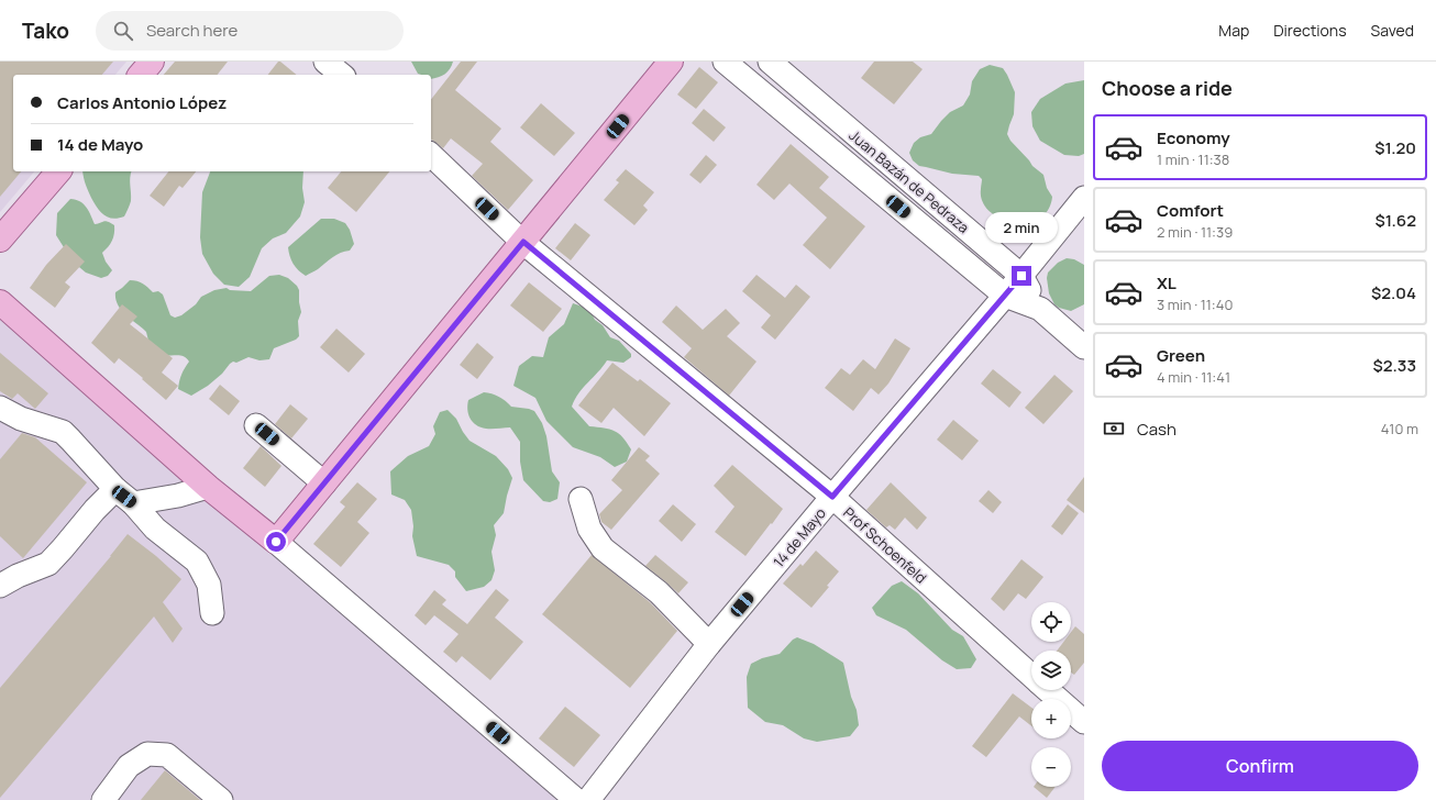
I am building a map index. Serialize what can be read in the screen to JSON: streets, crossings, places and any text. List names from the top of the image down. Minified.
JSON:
{"streets":{"street":["Juan Bazán de Pedraza","14 de Mayo","Prof Schoenfeld"]},"crossings":[["Juan Bazán de Pedraza","14 de Mayo"],["14 de Mayo","Prof Schoenfeld"]],"page":{"header":"Tako","search":"Search here","nav":["Map","Directions","Saved"],"heading":"Choose a ride","banner":["Carlos Antonio López","14 de Mayo"],"list":[{"name":"Economy","note":"1 min · 11:38","value":"$1.20"},{"name":"Comfort","note":"2 min · 11:39","value":"$1.62"},{"name":"XL","note":"3 min · 11:40","value":"$2.04"},{"name":"Green","note":"4 min · 11:41","value":"$2.33"}],"bubble":"2 min","pay":["Cash","410 m"],"map_buttons":["+","−"],"buttons":"Confirm"}}
